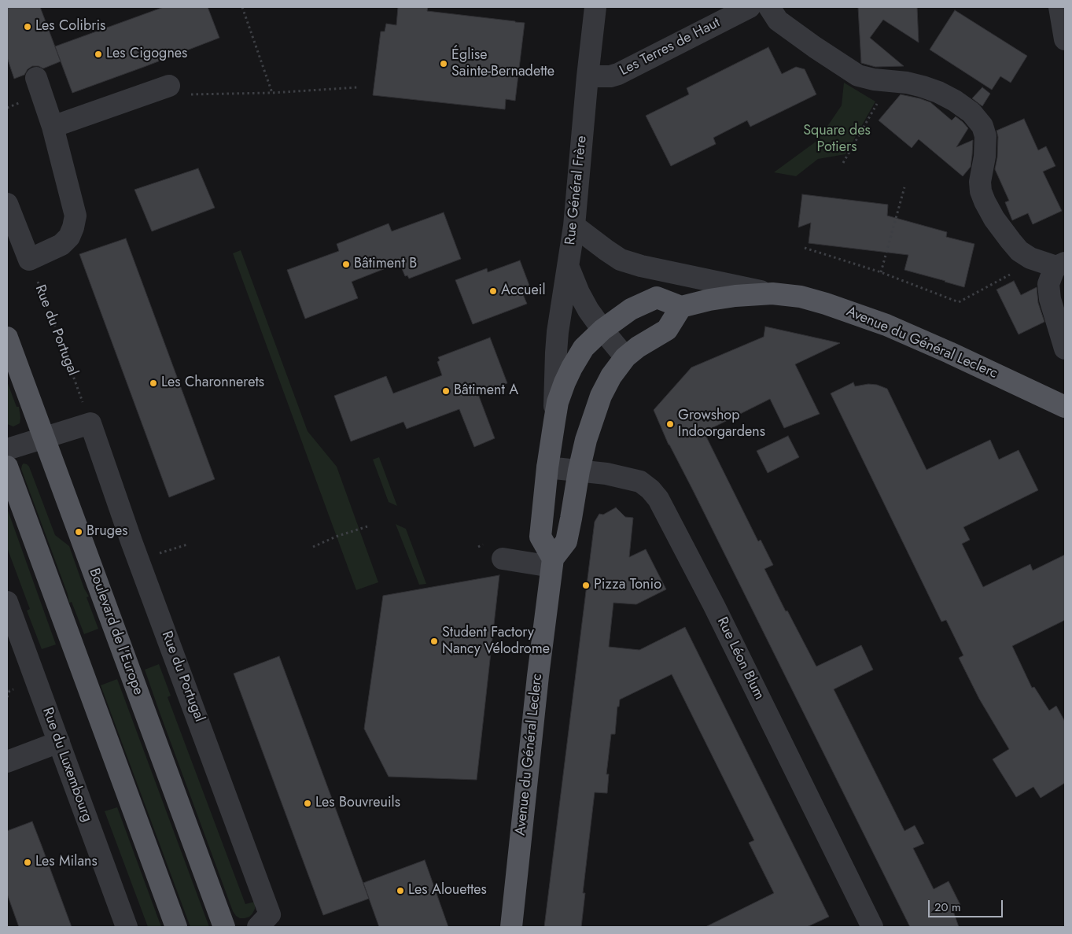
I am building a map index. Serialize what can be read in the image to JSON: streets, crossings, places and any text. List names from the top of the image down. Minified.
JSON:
{"streets":{"main road":["Avenue du Général Leclerc","Boulevard de l'Europe"],"street":["Les Terres de Haut","Rue Général Frère","Rue du Portugal","Rue Léon Blum","Rue du Luxembourg"]},"crossings":[["Les Terres de Haut","Rue Général Frère"]],"parks":["Square des Potiers"],"places":["Les Colibris","Les Cigognes","Église Sainte-Bernadette","Bâtiment B","Accueil","Les Charonnerets","Bâtiment A","Growshop Indoorgardens","Bruges","Pizza Tonio","Student Factory Nancy Vélodrome","Les Bouvreuils","Les Milans","Les Alouettes"],"scale_bar":"20 m"}
